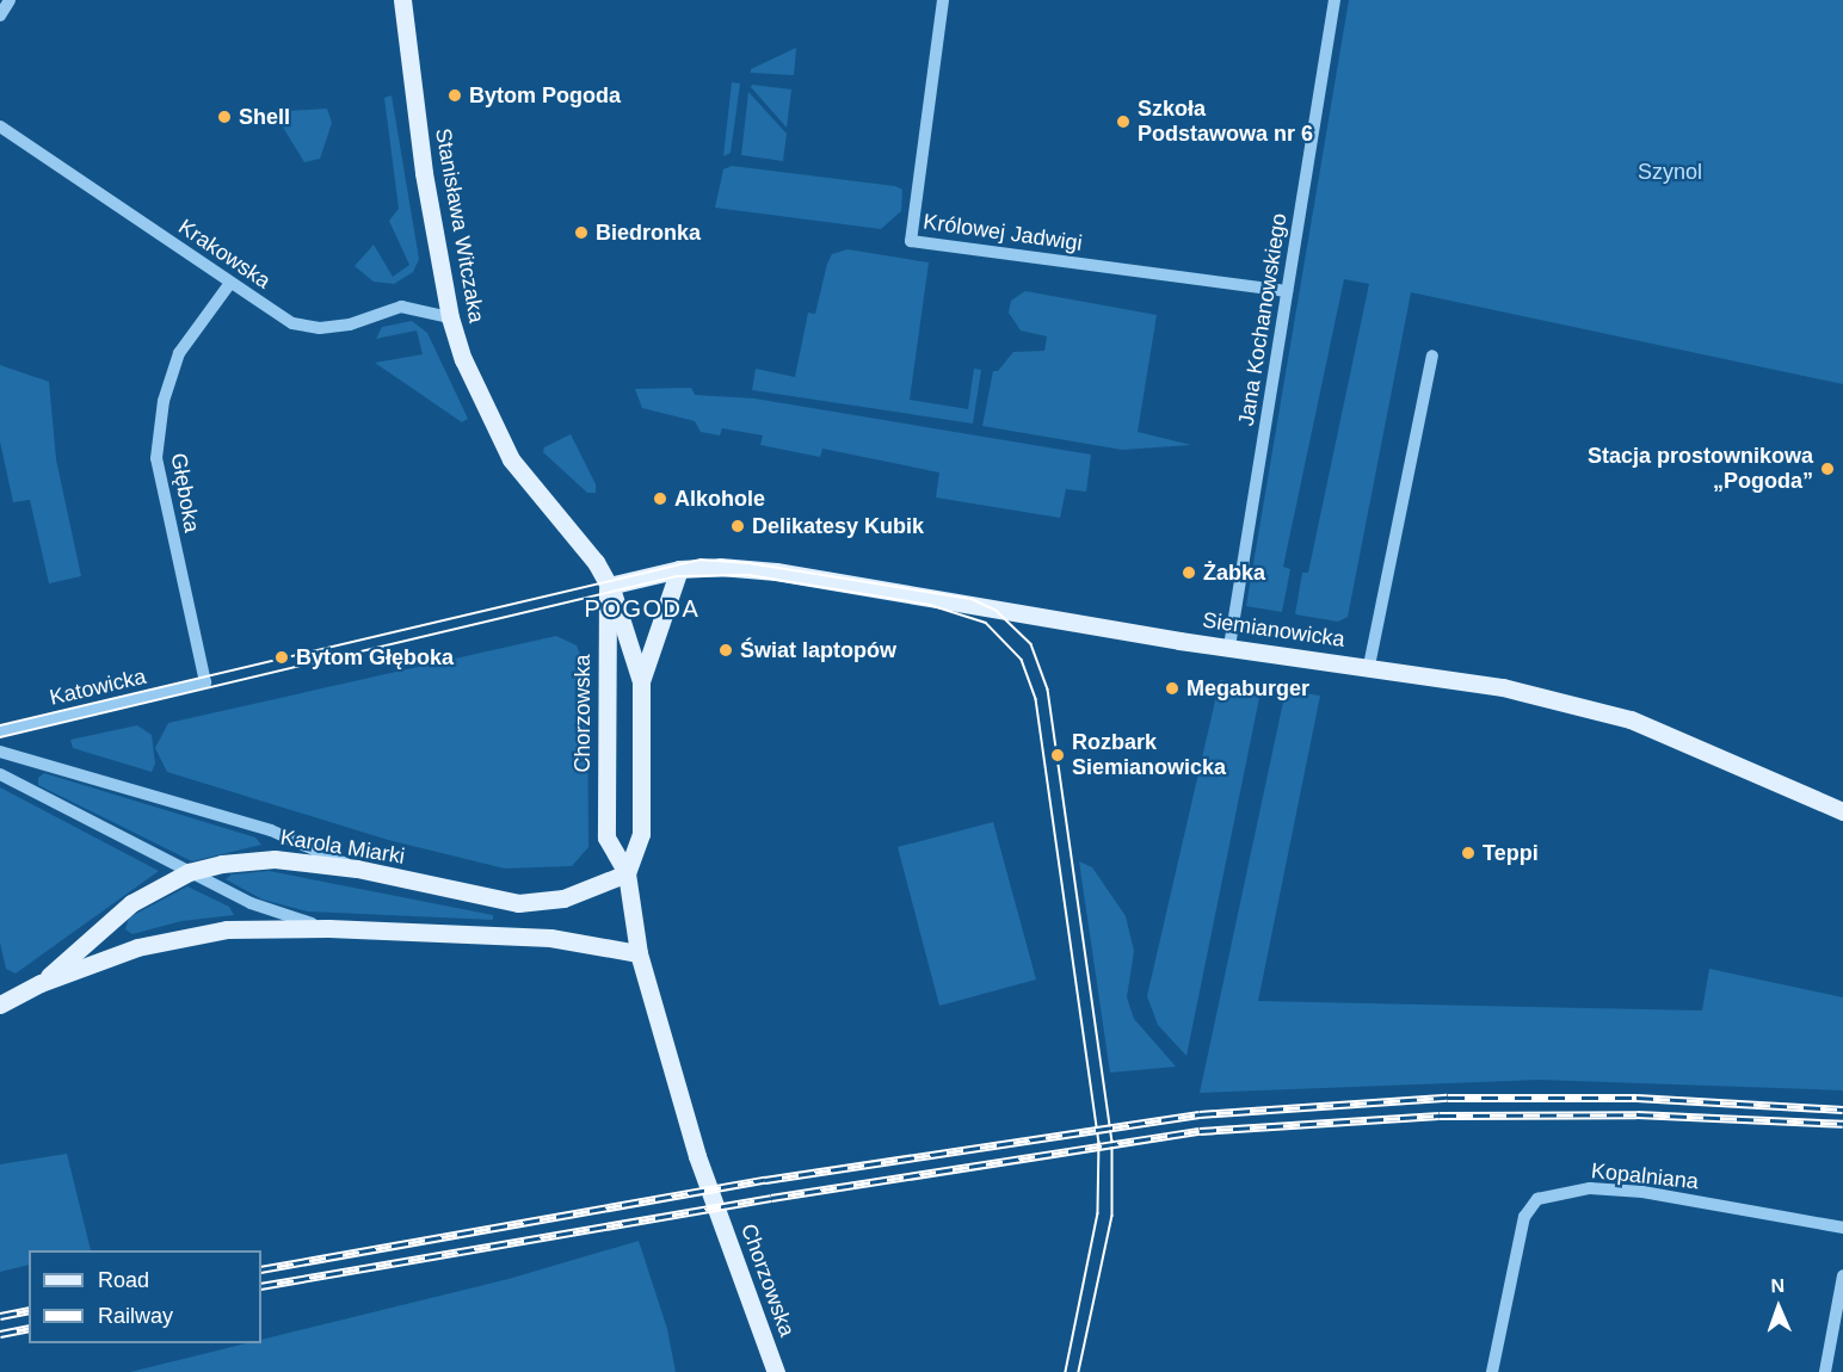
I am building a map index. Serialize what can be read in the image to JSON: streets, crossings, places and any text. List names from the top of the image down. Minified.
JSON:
{"streets":{"main road":["Stanisława Witczaka","Siemianowicka","Chorzowska","Karola Miarki"],"street":["Królowej Jadwigi","Krakowska","Jana Kochanowskiego","Głęboka","Katowicka","Kopalniana"]},"crossings":[["Stanisława Witczaka","Krakowska"],["Stanisława Witczaka","Siemianowicka"],["Stanisława Witczaka","Chorzowska"],["Królowej Jadwigi","Jana Kochanowskiego"],["Krakowska","Głęboka"],["Jana Kochanowskiego","Siemianowicka"],["Głęboka","Katowicka"],["Siemianowicka","Chorzowska"],["Chorzowska","Karola Miarki"]],"districts":["POGODA"],"parks":["Szynol"],"places":["Bytom Pogoda","Shell","Szkoła Podstawowa nr 6","Biedronka","Stacja prostownikowa „Pogoda”","Alkohole","Delikatesy Kubik","Żabka","Świat laptopów","Bytom Głęboka","Megaburger","Rozbark Siemianowicka","Teppi"],"legend":["Road","Railway"],"north":"top"}
